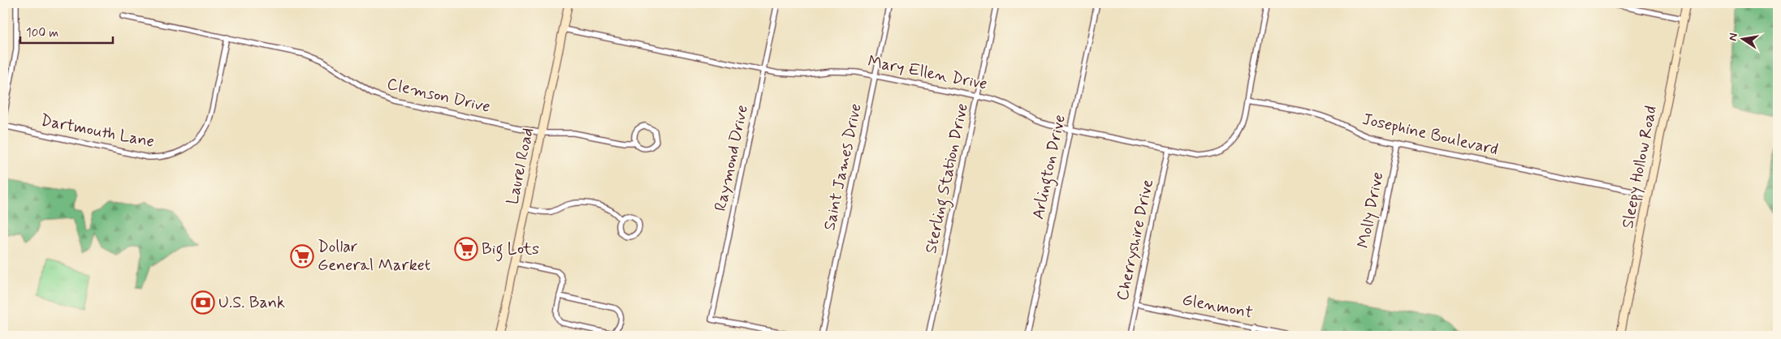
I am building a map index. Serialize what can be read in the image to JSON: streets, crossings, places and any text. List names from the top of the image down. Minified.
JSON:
{"streets":{"street":["Mary Ellen Drive","Clemson Drive","Dartmouth Lane","Josephine Boulevard","Raymond Drive","Laurel Road","Saint James Drive","Arlington Drive","Sleepy Hollow Road","Sterling Station Drive","Molly Drive","Cherryshire Drive","Glenmont"]},"crossings":[["Mary Ellen Drive","Josephine Boulevard"],["Mary Ellen Drive","Raymond Drive"],["Mary Ellen Drive","Laurel Road"],["Mary Ellen Drive","Saint James Drive"],["Mary Ellen Drive","Arlington Drive"],["Mary Ellen Drive","Sterling Station Drive"],["Mary Ellen Drive","Cherryshire Drive"],["Clemson Drive","Dartmouth Lane"],["Clemson Drive","Laurel Road"],["Josephine Boulevard","Sleepy Hollow Road"],["Josephine Boulevard","Molly Drive"],["Cherryshire Drive","Glenmont"]],"places":{"supermarket":["Big Lots","Dollar General Market"],"bank":["U.S. Bank"]},"scale_bar":"100 m","north":"left"}
